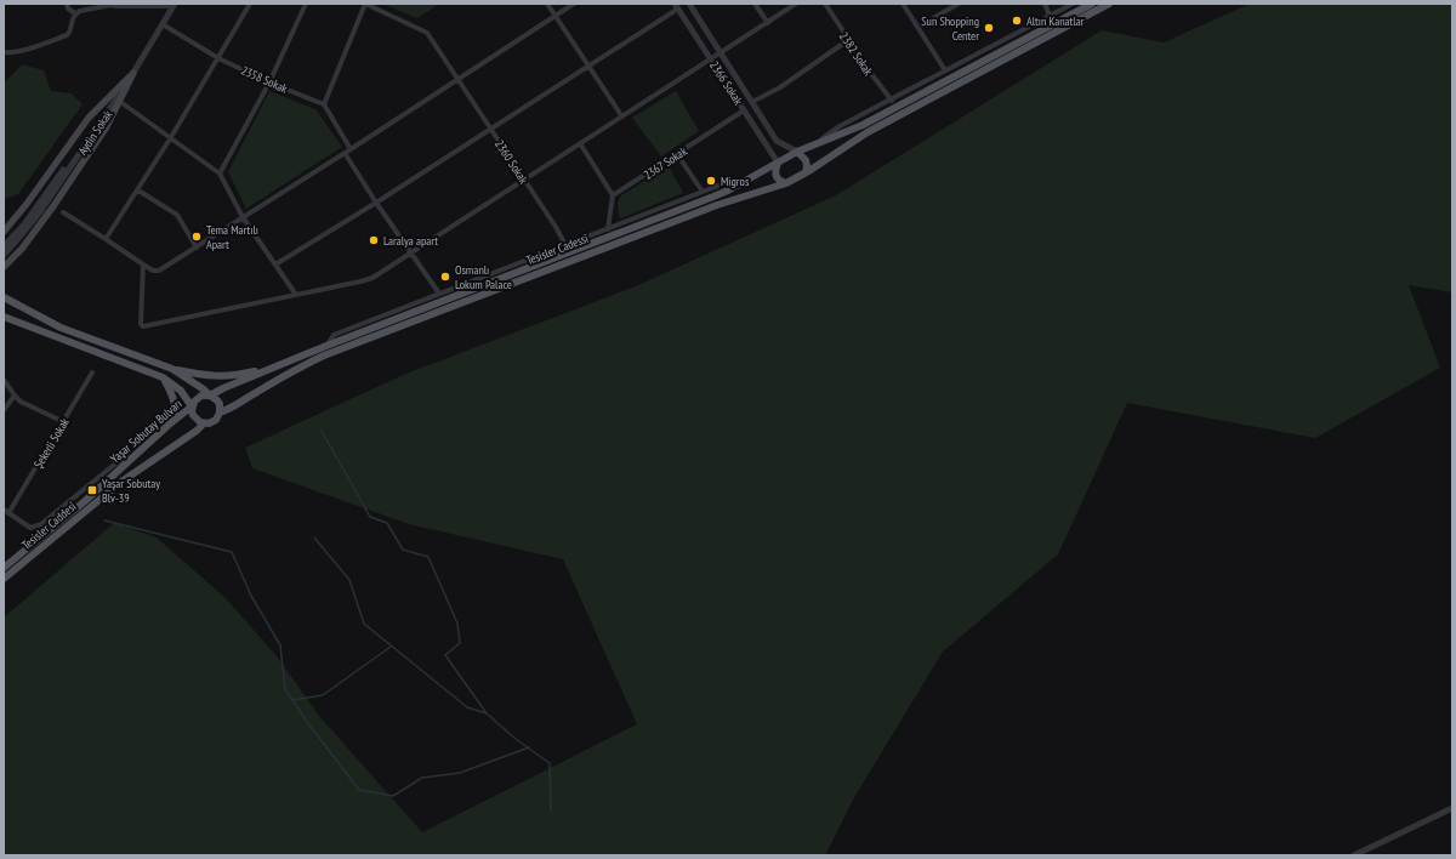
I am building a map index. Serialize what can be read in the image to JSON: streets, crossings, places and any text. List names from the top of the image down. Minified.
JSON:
{"streets":{"main road":["Yaşar Sobutay Bulvarı","Tesisler Caddesi"],"street":["2382 Sokak","2358 Sokak","2366 Sokak","Aydin Sokak","2360 Sokak","2367 Sokak","Tesisler Cadessi","Şekerli Sokak"]},"crossings":[["2358 Sokak","Aydin Sokak"],["2358 Sokak","2360 Sokak"],["2366 Sokak","2367 Sokak"],["2360 Sokak","Tesisler Cadessi"],["Yaşar Sobutay Bulvarı","Tesisler Caddesi"]],"places":{"other":["Altın Kanatlar","Sun Shopping Center","Migros","Tema Martılı Apart","Laralya apart","Osmanlı Lokum Palace"],"transit":["Yaşar Sobutay Blv-39"]}}
